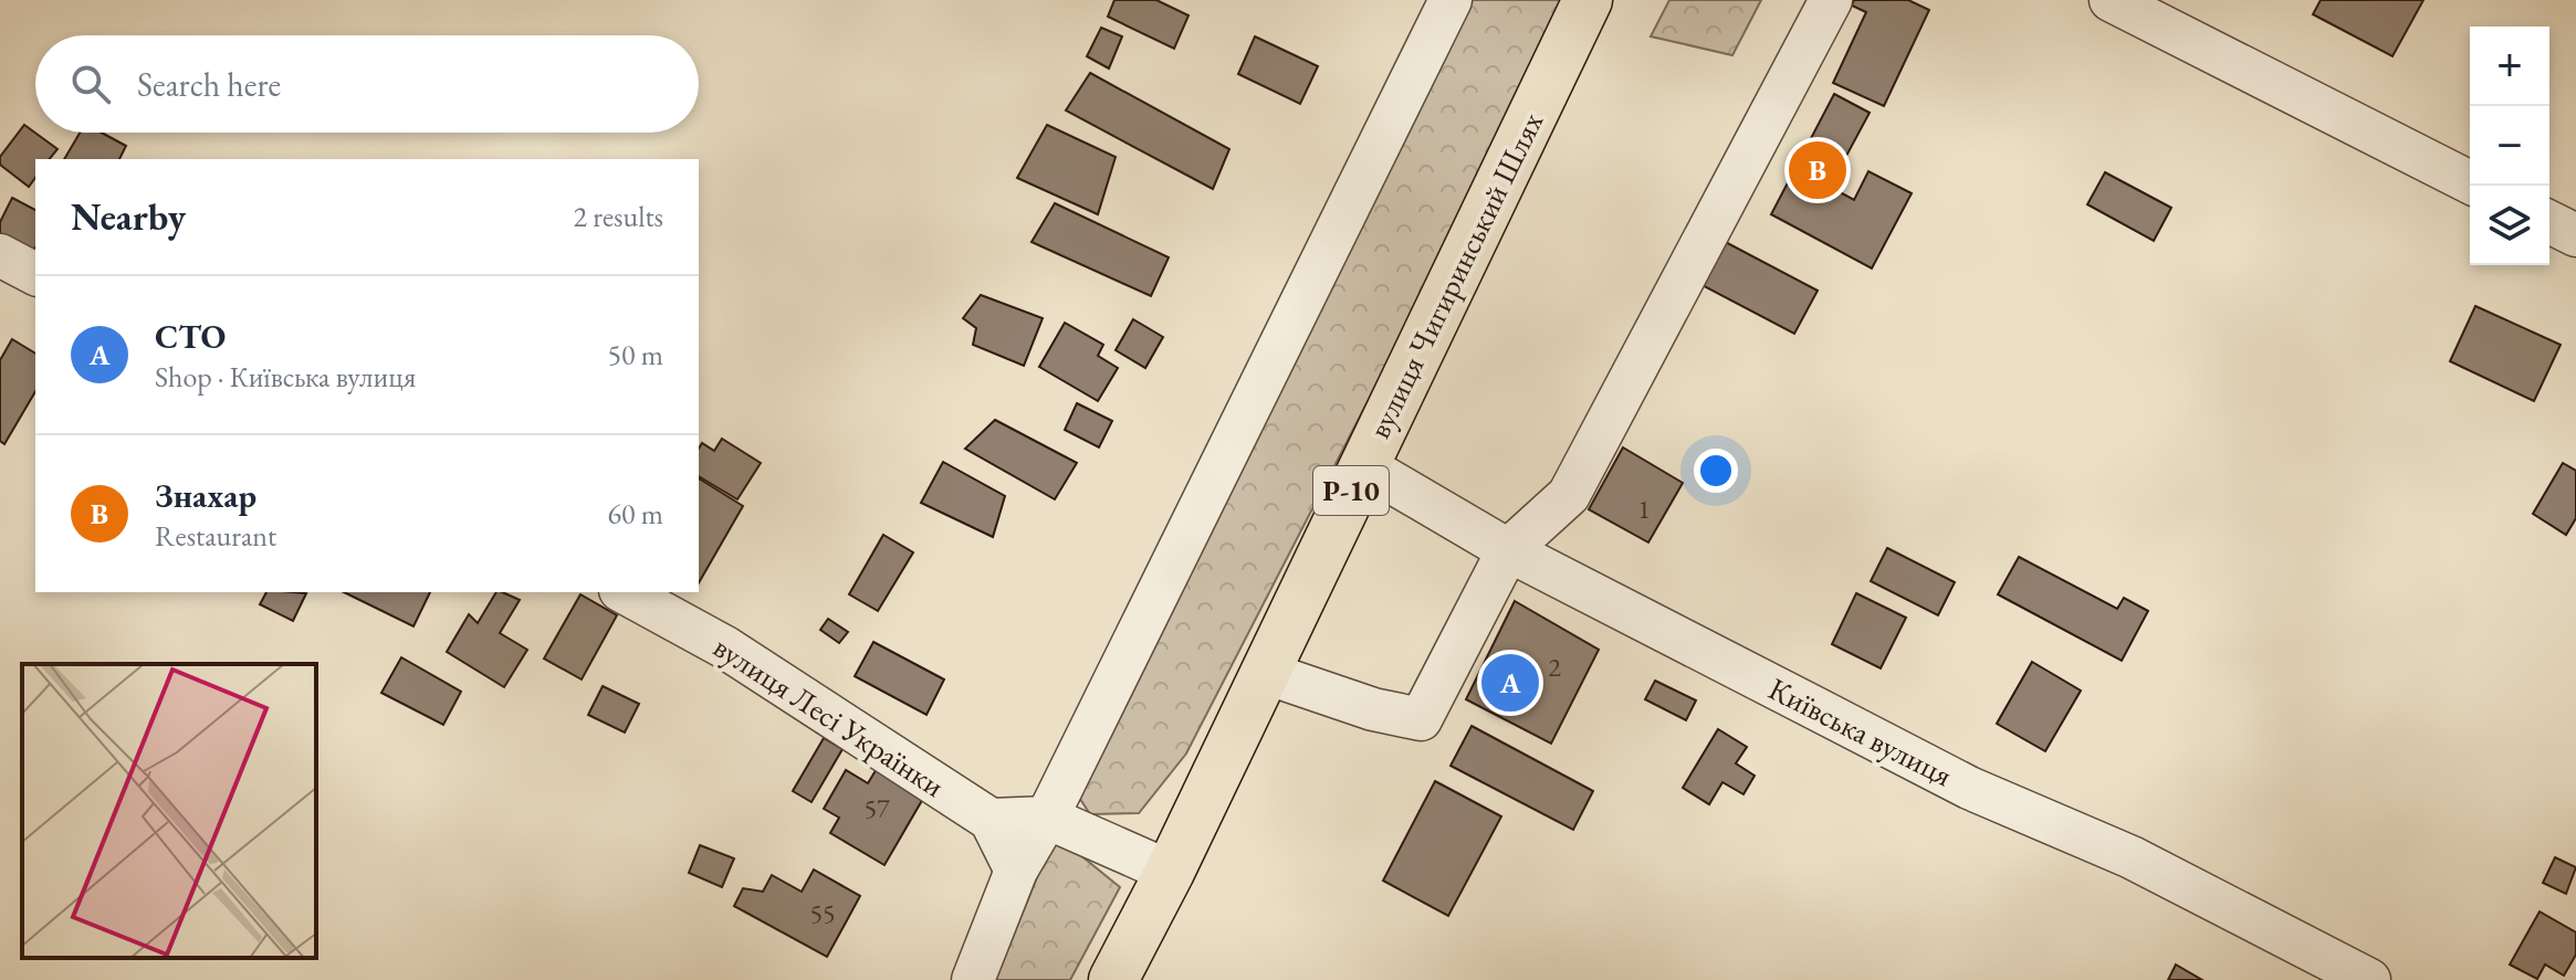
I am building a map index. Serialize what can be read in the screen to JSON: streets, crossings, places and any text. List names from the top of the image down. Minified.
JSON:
{"streets":{"main road":["вулиця Чигиринський Шлях","Р-10"],"street":["вулиця Лесі Українки","Київська вулиця"]},"crossings":[["вулиця Чигиринський Шлях","Київська вулиця"]],"house_numbers":["1","2","57","55"],"page":{"map_buttons":["+","−"],"search":"Search here","pins":["B","A"],"heading":["Nearby","2 results"],"list":[{"mark":"A","name":"СТО","note":"Shop · Київська вулиця","value":"50 m"},{"mark":"B","name":"Знахар","note":"Restaurant","value":"60 m"}]}}
